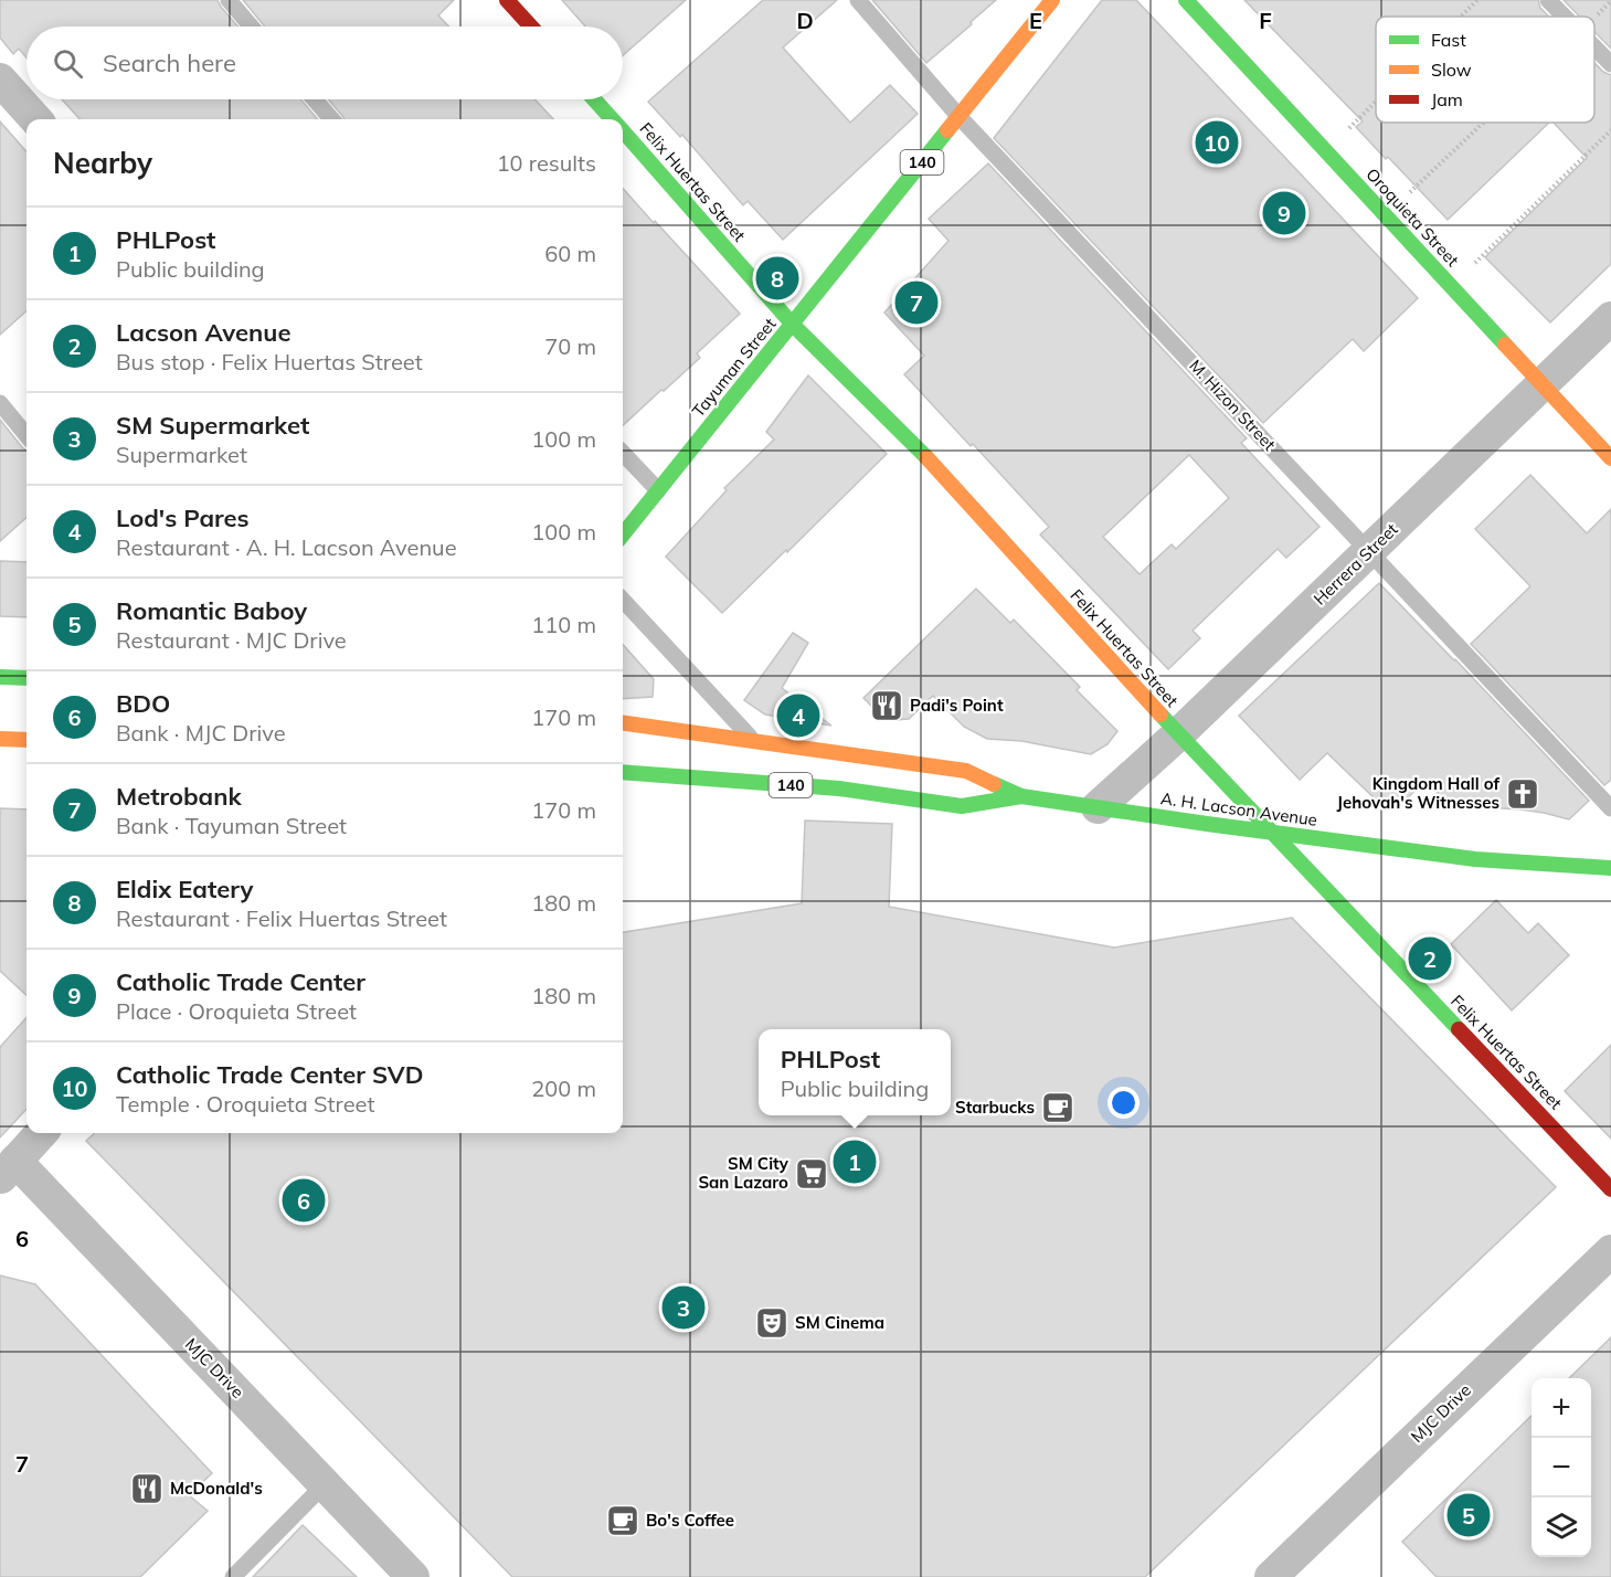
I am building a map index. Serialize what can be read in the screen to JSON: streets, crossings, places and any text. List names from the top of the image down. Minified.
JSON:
{"streets":{"street":["140","Felix Huertas Street","Oroquieta Street","Tayuman Street","Herrera Street","A. H. Lacson Avenue","MJC Drive"],"lane":["M. Hizon Street"]},"crossings":[["Felix Huertas Street","Tayuman Street"],["Felix Huertas Street","Herrera Street"],["Felix Huertas Street","A. H. Lacson Avenue"],["Oroquieta Street","Herrera Street"],["Tayuman Street","M. Hizon Street"],["M. Hizon Street","Herrera Street"],["Herrera Street","A. H. Lacson Avenue"]],"places":{"restaurant":["Padi's Point","McDonald's"],"church":["Kingdom Hall of Jehovah's Witnesses"],"cafe":["Starbucks","Bo's Coffee"],"supermarket":["SM City San Lazaro"],"theatre":["SM Cinema"]},"legend":["Fast","Slow","Jam"],"page":{"search":"Search here","pins":["10","9","8","7","4","2","1","6","3","5"],"heading":["Nearby","10 results"],"list":[{"mark":"1","name":"PHLPost","note":"Public building","value":"60 m"},{"mark":"2","name":"Lacson Avenue","note":"Bus stop · Felix Huertas Street","value":"70 m"},{"mark":"3","name":"SM Supermarket","note":"Supermarket","value":"100 m"},{"mark":"4","name":"Lod's Pares","note":"Restaurant · A. H. Lacson Avenue","value":"100 m"},{"mark":"5","name":"Romantic Baboy","note":"Restaurant · MJC Drive","value":"110 m"},{"mark":"6","name":"BDO","note":"Bank · MJC Drive","value":"170 m"},{"mark":"7","name":"Metrobank","note":"Bank · Tayuman Street","value":"170 m"},{"mark":"8","name":"Eldix Eatery","note":"Restaurant · Felix Huertas Street","value":"180 m"},{"mark":"9","name":"Catholic Trade Center","note":"Place · Oroquieta Street","value":"180 m"},{"mark":"10","name":"Catholic Trade Center SVD","note":"Temple · Oroquieta Street","value":"200 m"}],"popup":["PHLPost","Public building"],"map_buttons":["+","−"]},"grid":{"columns":["D","E","F"],"rows":["6","7"]}}
